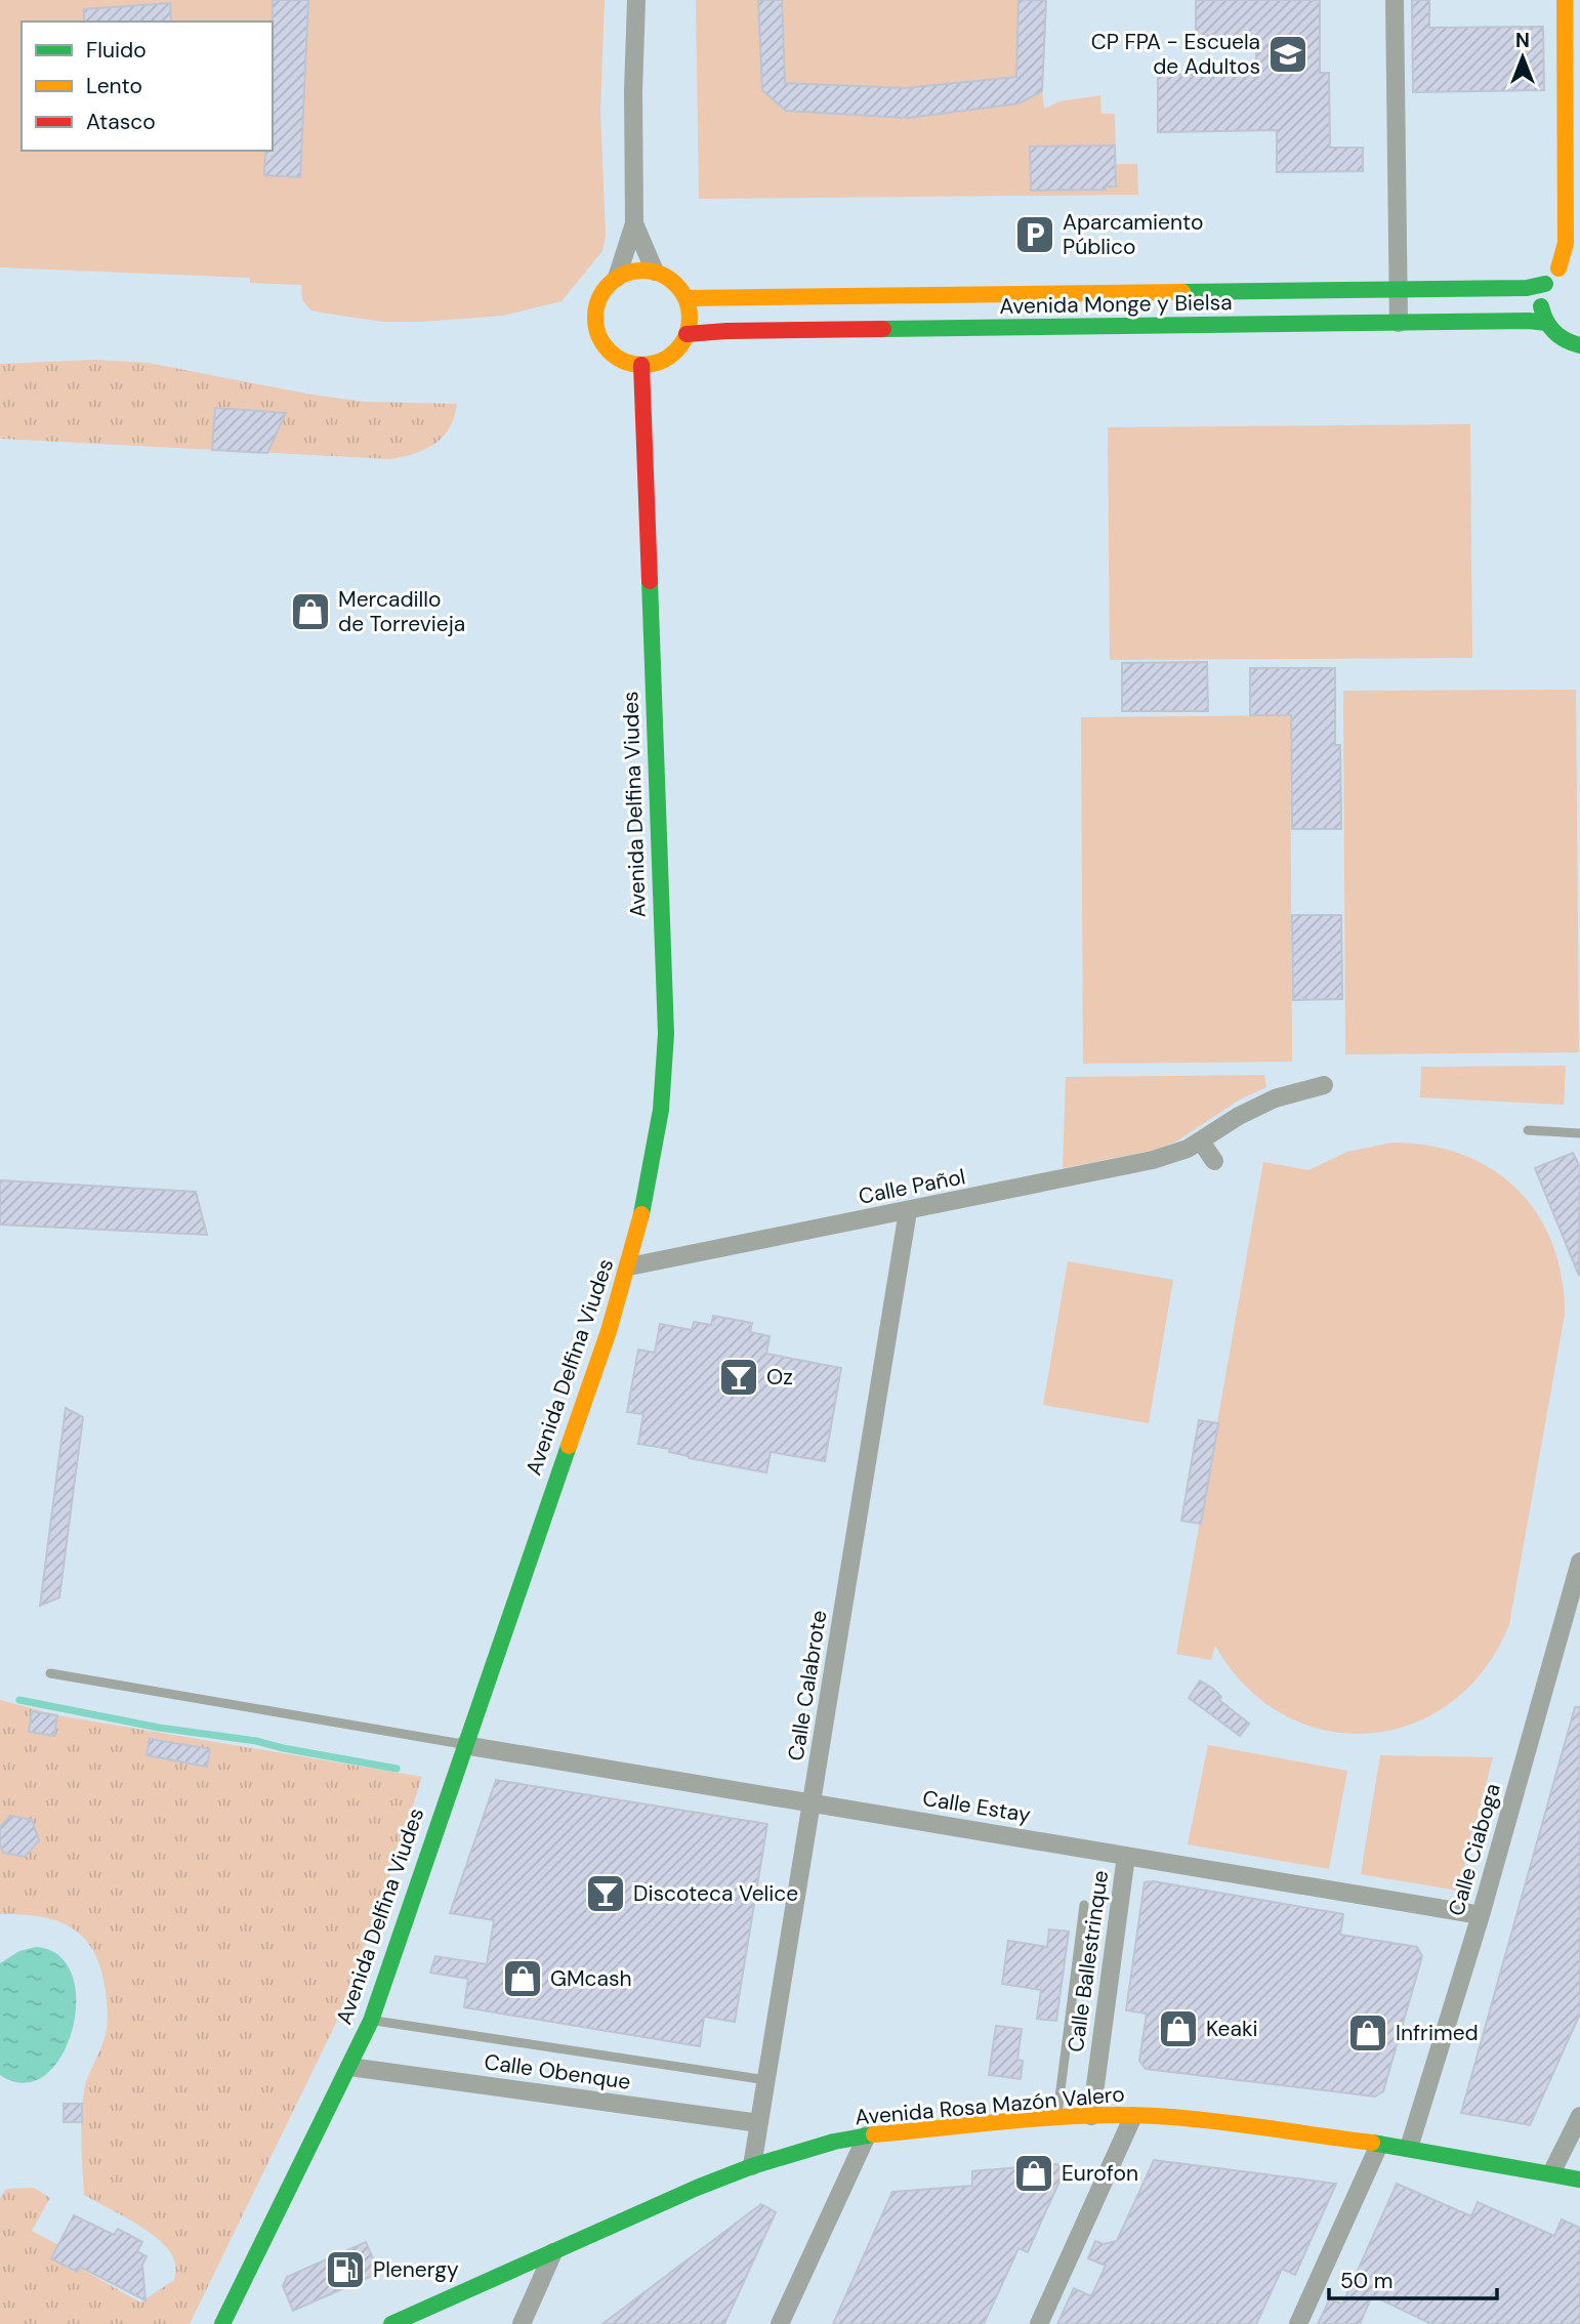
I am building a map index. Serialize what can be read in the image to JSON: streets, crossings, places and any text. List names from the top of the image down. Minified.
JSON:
{"streets":{"street":["Avenida Monge y Bielsa","Avenida Delfina Viudes","Calle Pañol","Calle Calabrote","Calle Estay","Calle Ciaboga","Calle Ballestrinque","Calle Obenque","Avenida Rosa Mazón Valero"]},"crossings":[["Avenida Monge y Bielsa","Avenida Delfina Viudes"],["Avenida Delfina Viudes","Calle Pañol"],["Avenida Delfina Viudes","Calle Estay"],["Avenida Delfina Viudes","Calle Obenque"],["Calle Pañol","Calle Calabrote"],["Calle Calabrote","Calle Estay"],["Calle Calabrote","Calle Obenque"],["Calle Calabrote","Avenida Rosa Mazón Valero"],["Calle Estay","Calle Ciaboga"],["Calle Estay","Calle Ballestrinque"],["Calle Ciaboga","Avenida Rosa Mazón Valero"],["Calle Ballestrinque","Avenida Rosa Mazón Valero"]],"places":{"school or university":["CP FPA - Escuela de Adultos"],"parking":["Aparcamiento Público"],"shop":["Mercadillo de Torrevieja","GMcash","Keaki","Infrimed","Eurofon"],"bar":["Oz","Discoteca Velice"],"fuel station":["Plenergy"]},"legend":["Fluido","Lento","Atasco"],"scale_bar":"50 m","north":"top"}
